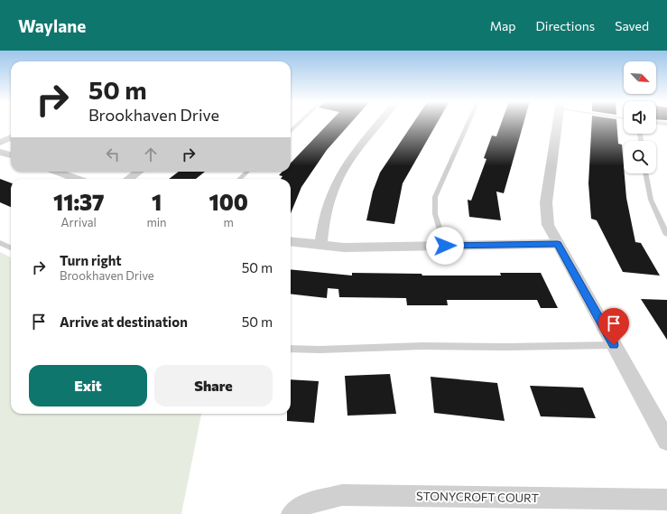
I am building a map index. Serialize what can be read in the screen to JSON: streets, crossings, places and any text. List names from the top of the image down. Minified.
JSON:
{"streets":{"street":["STONYCROFT COURT"]},"north":"bottom right","page":{"header":"Waylane","nav":["Map","Directions","Saved"],"turn":["50 m","Brookhaven Drive"],"eta":["11:37","Arrival","1","min","100","m"],"list":[{"name":"Turn right","note":"Brookhaven Drive","value":"50 m"},{"name":"Arrive at destination","value":"50 m"}],"buttons":["Exit","Share"]}}
